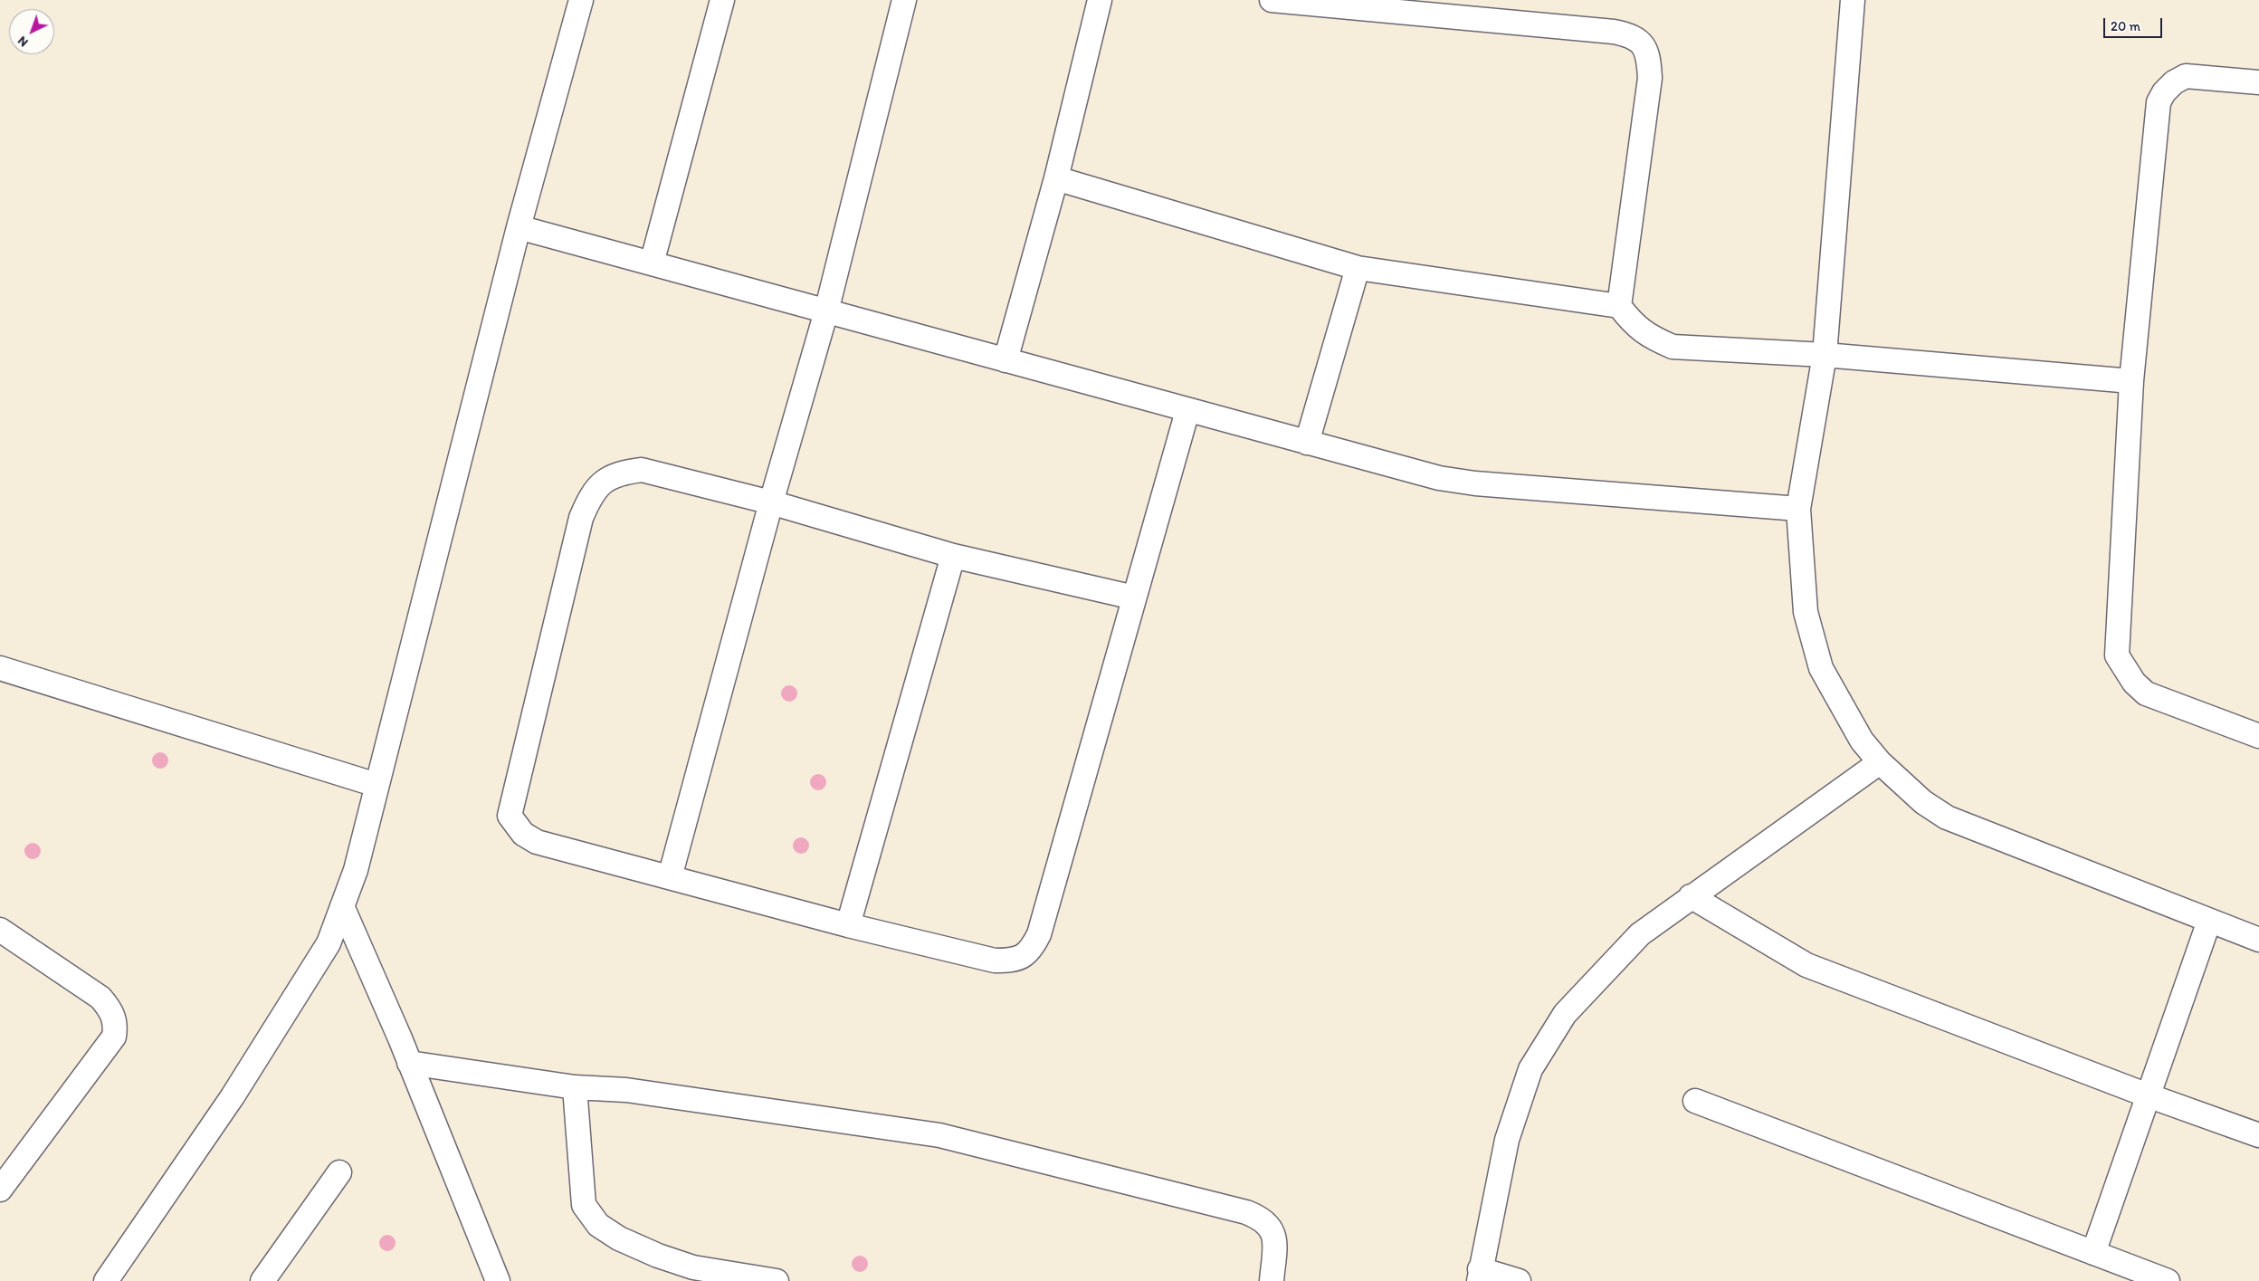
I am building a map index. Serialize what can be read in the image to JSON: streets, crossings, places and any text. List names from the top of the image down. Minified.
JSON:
{"scale_bar":"20 m","north":"bottom left"}
